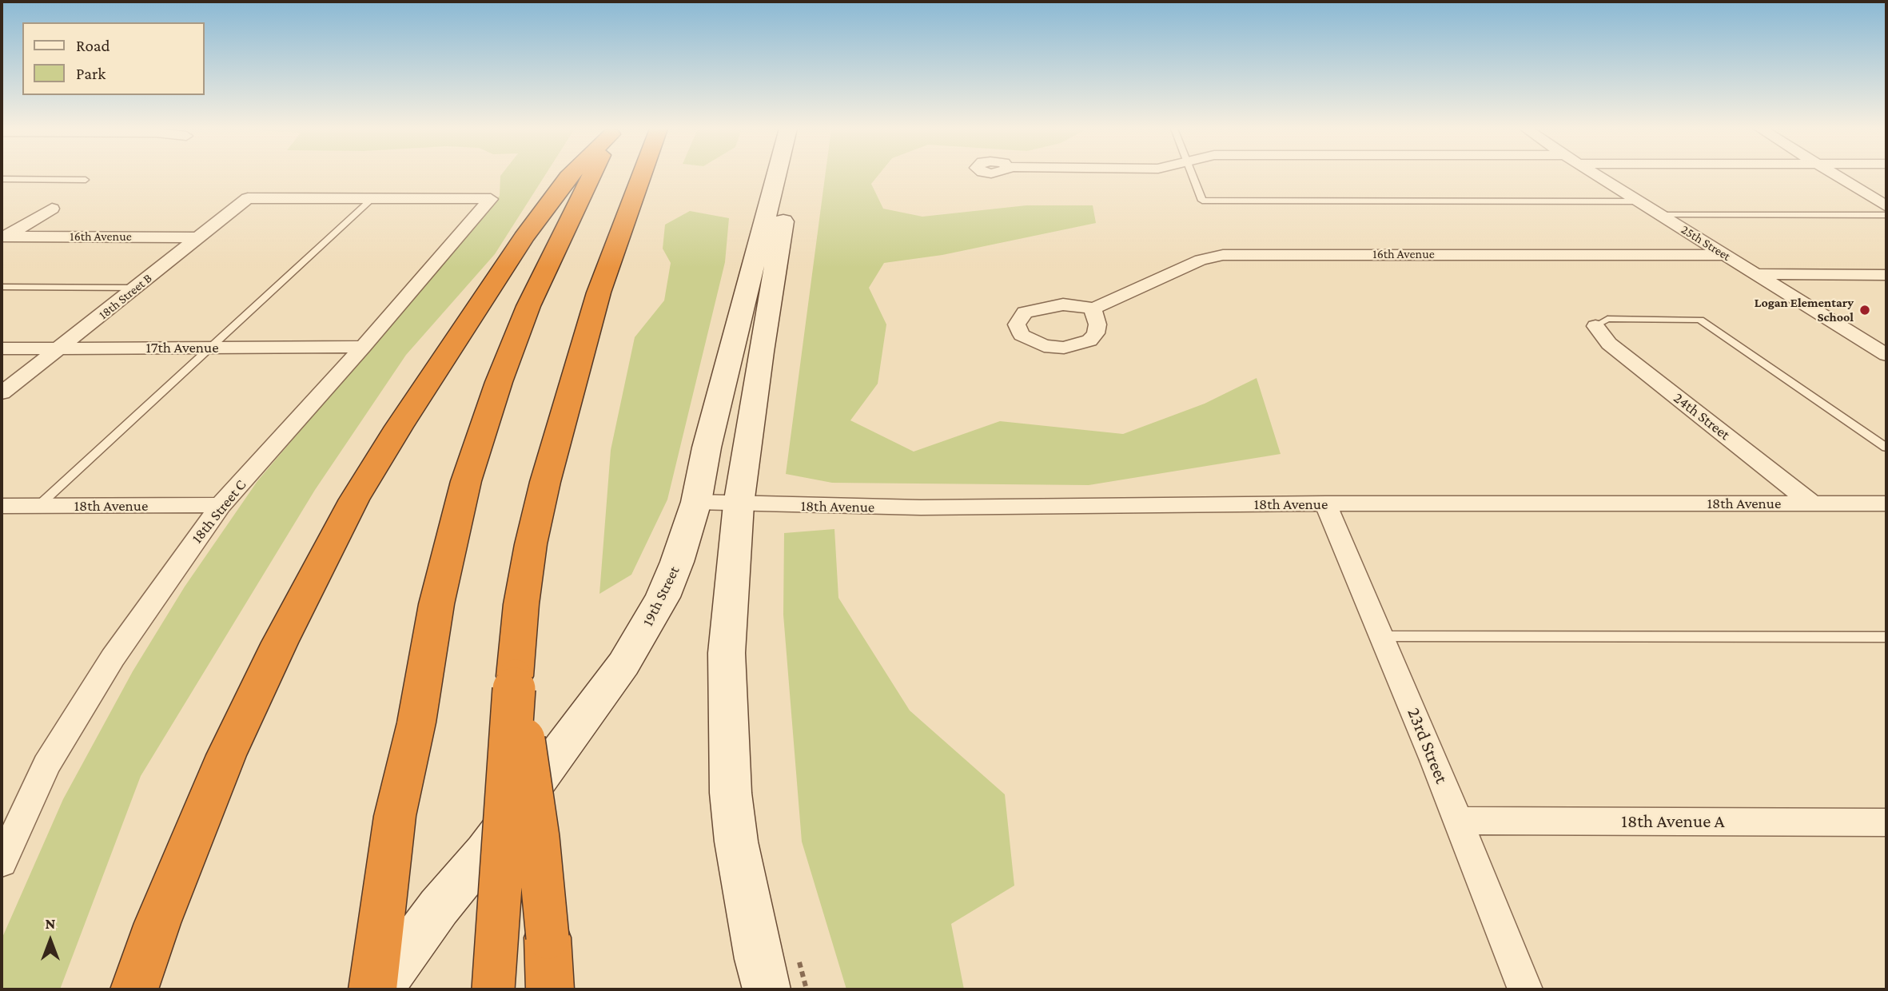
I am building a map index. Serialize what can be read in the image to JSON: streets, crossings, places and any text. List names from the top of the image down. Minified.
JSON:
{"streets":{"main road":["19th Street"],"street":["16th Avenue","25th Street","18th Street B","17th Avenue","24th Street","18th Avenue","18th Street C","23rd Street","18th Avenue A"]},"crossings":[["16th Avenue","25th Street"],["16th Avenue","18th Street B"],["18th Street B","17th Avenue"],["18th Street B","18th Street C"],["17th Avenue","18th Street C"],["24th Street","18th Avenue"],["18th Avenue","18th Street C"],["18th Avenue","19th Street"],["18th Avenue","23rd Street"],["23rd Street","18th Avenue A"]],"places":["Logan Elementary School"],"legend":["Road","Park"],"north":"top"}
